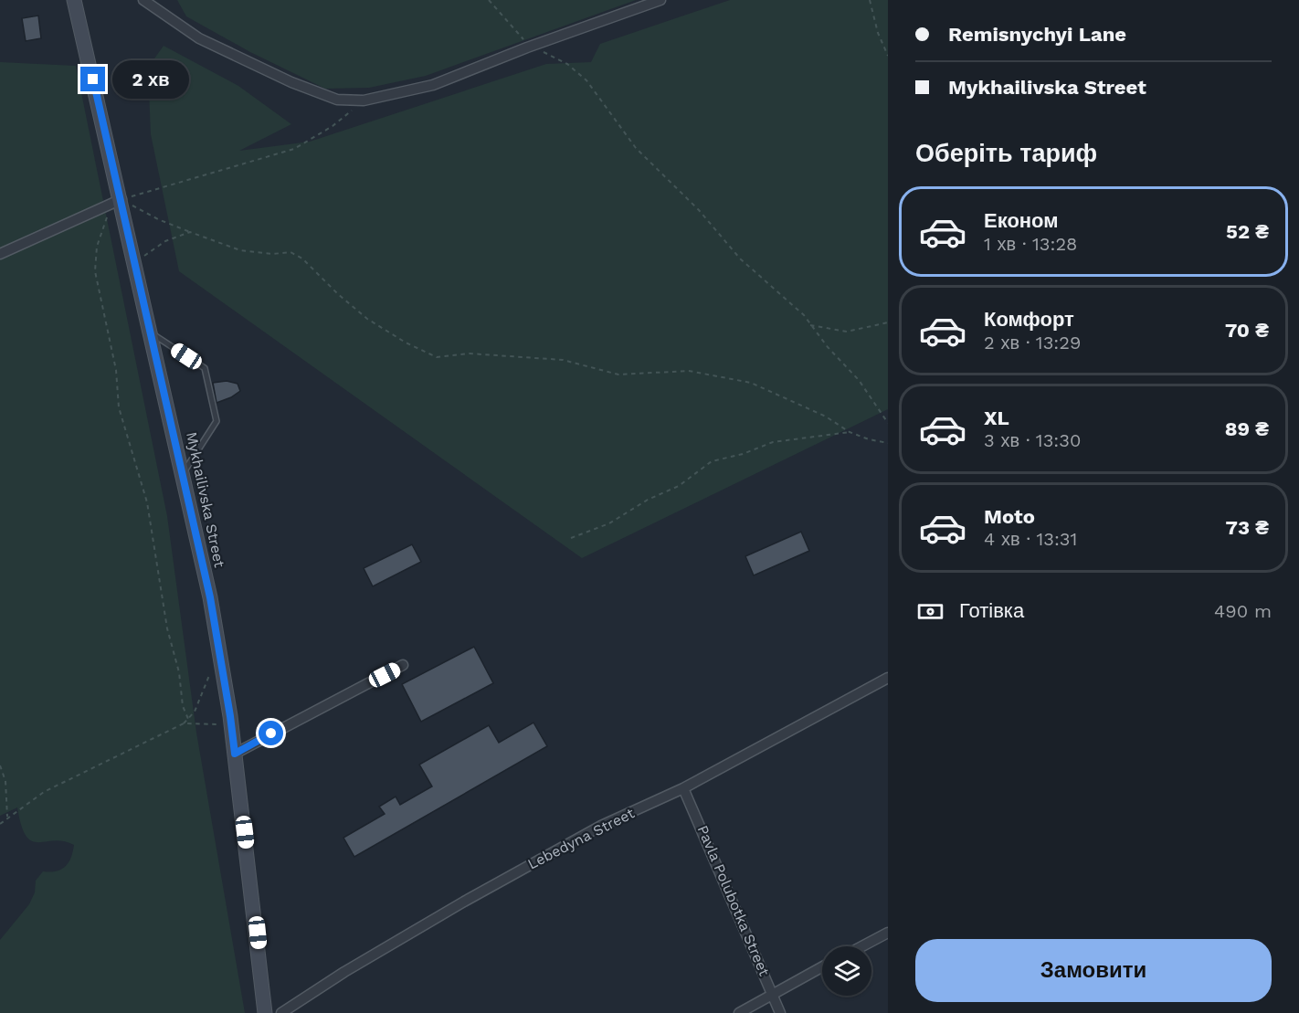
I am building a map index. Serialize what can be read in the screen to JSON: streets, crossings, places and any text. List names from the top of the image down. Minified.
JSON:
{"streets":{"main road":["Mykhailivska Street"],"street":["Lebedyna Street","Pavla Polubotka Street"]},"crossings":[["Lebedyna Street","Pavla Polubotka Street"]],"page":{"banner":["Remisnychyi Lane","Mykhailivska Street"],"bubble":"2 хв","heading":"Оберіть тариф","list":[{"name":"Економ","note":"1 хв · 13:28","value":"52 ₴"},{"name":"Комфорт","note":"2 хв · 13:29","value":"70 ₴"},{"name":"XL","note":"3 хв · 13:30","value":"89 ₴"},{"name":"Moto","note":"4 хв · 13:31","value":"73 ₴"}],"pay":["Готівка","490 m"],"buttons":"Замовити"}}
